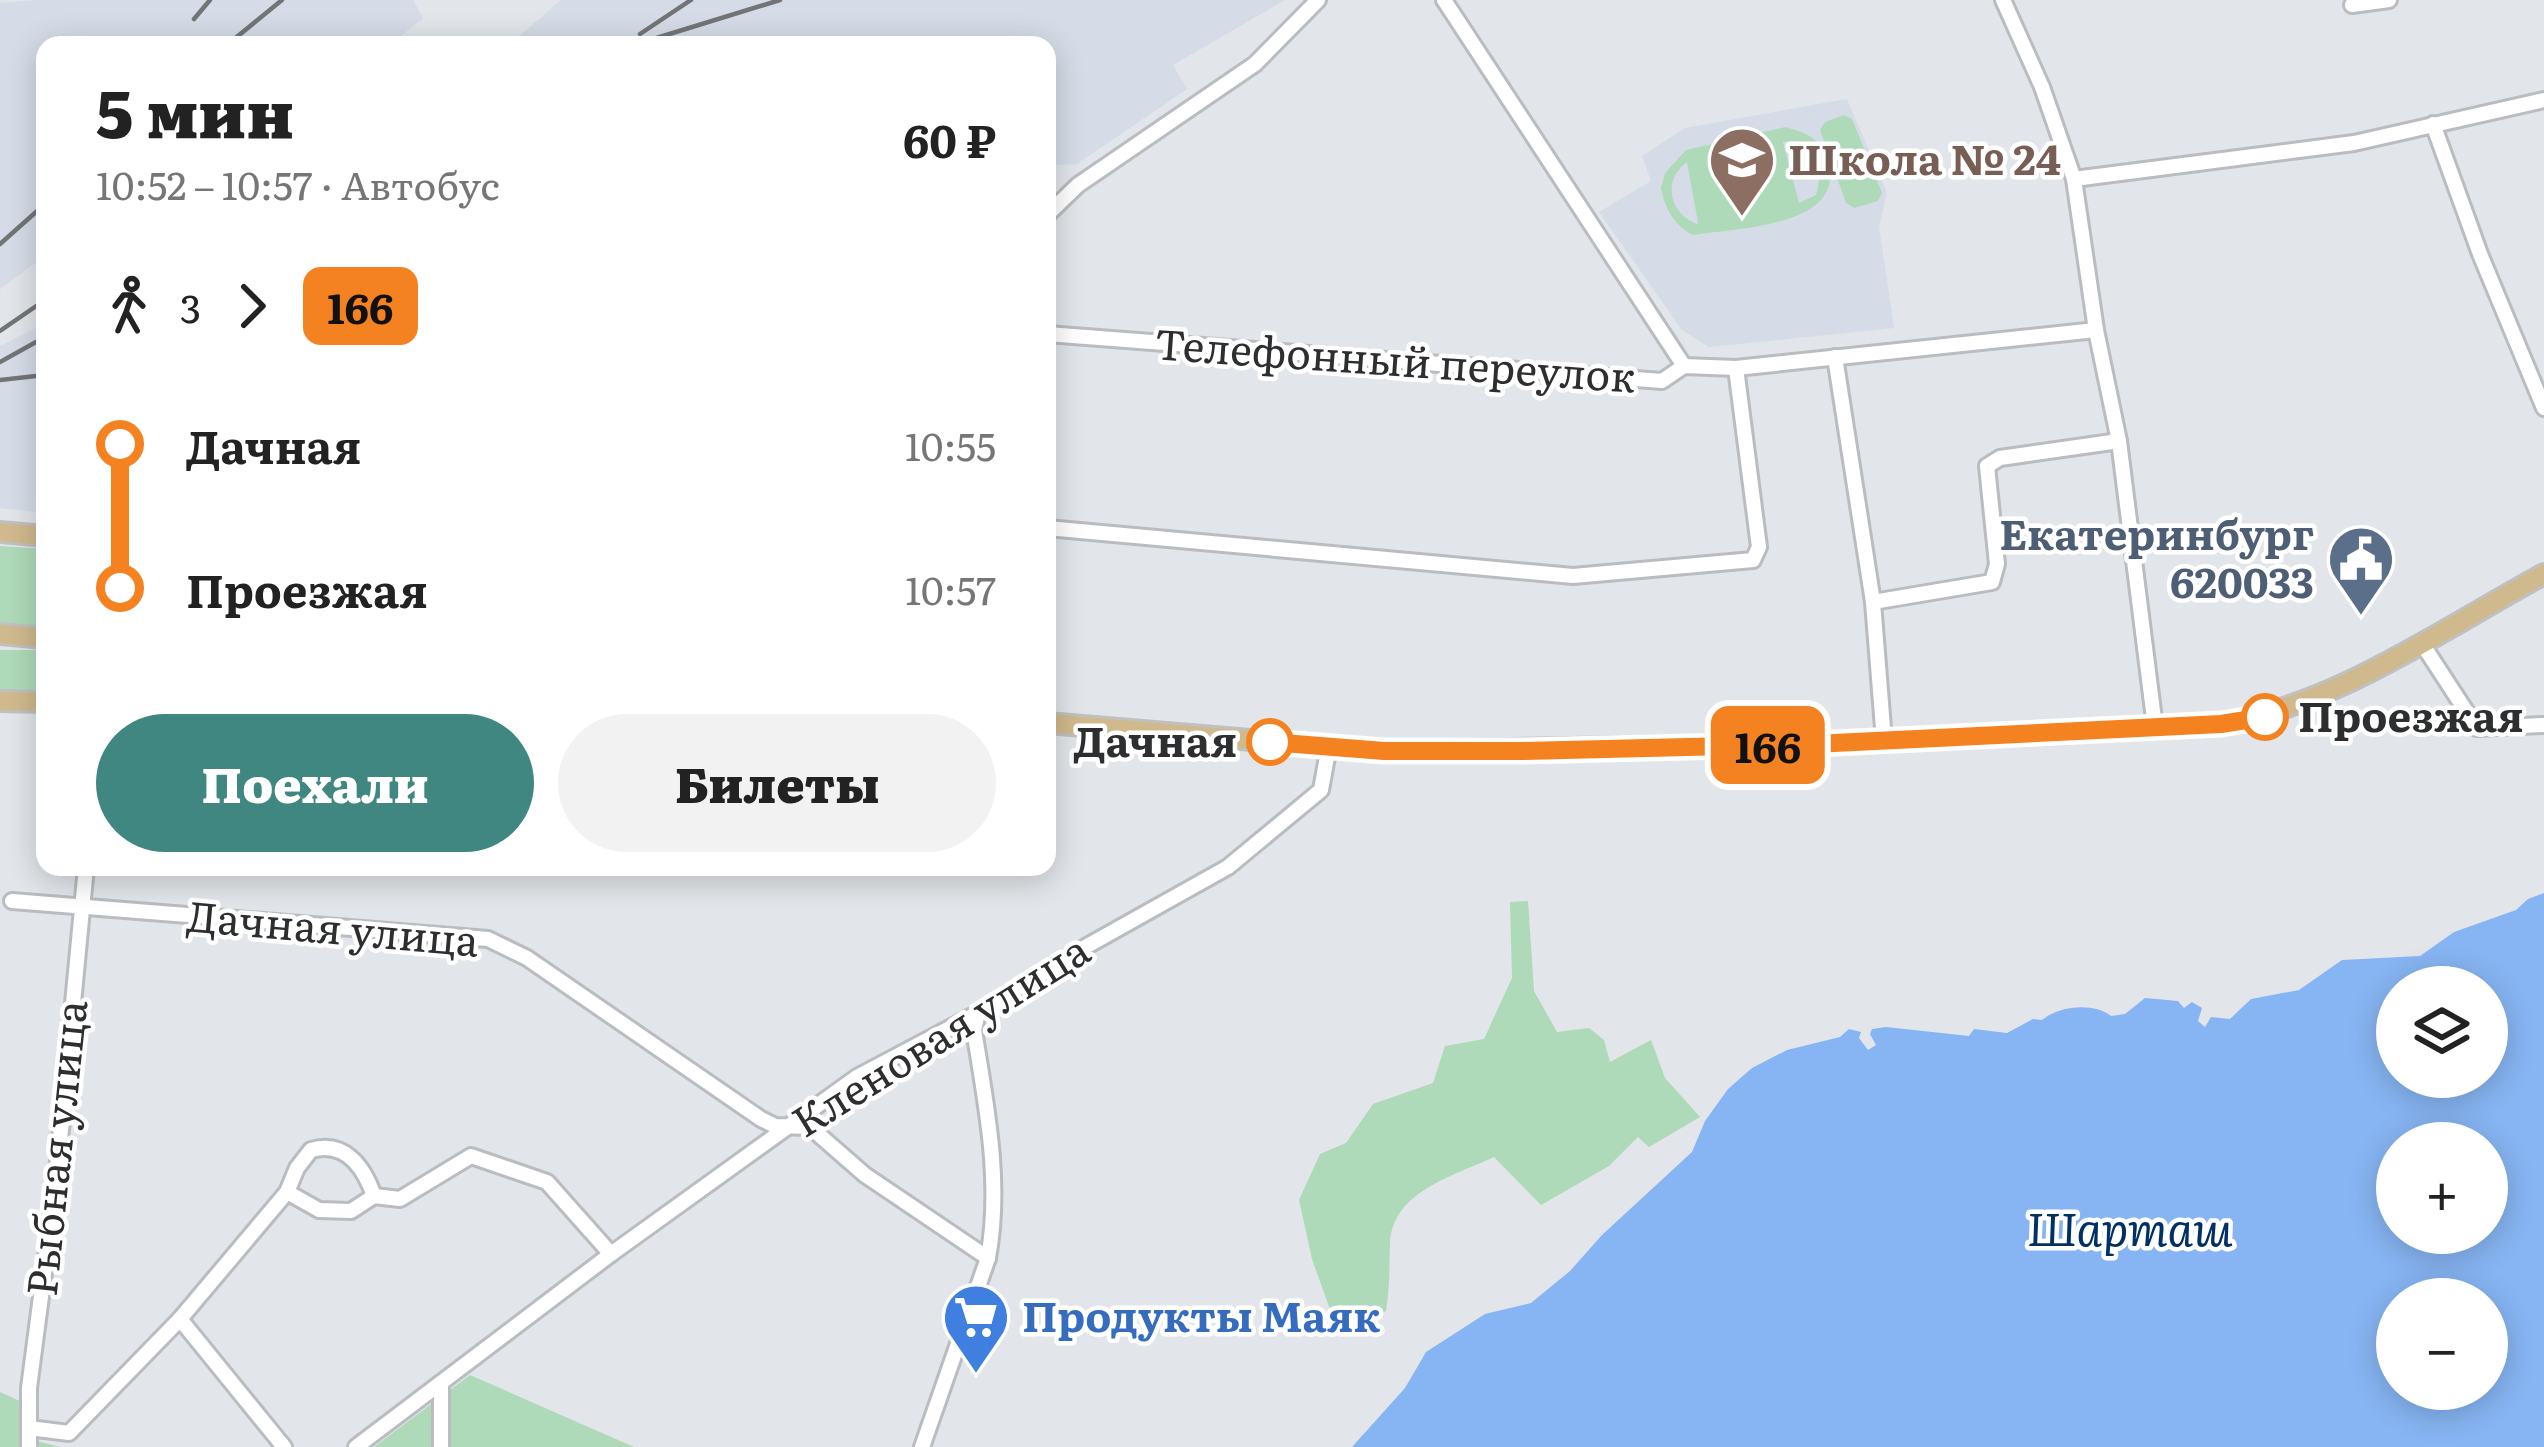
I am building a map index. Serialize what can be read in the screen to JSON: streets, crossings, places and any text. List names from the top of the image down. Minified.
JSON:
{"streets":{"street":["Телефонный переулок","Дачная улица","Кленовая улица","Рыбная улица"]},"crossings":[["Дачная улица","Кленовая улица"],["Дачная улица","Рыбная улица"]],"water":["Шарташ"],"places":{"school or university":["Школа № 24"],"public building":["Екатеринбург 620033"],"other":["Проезжая","Дачная"],"supermarket":["Продукты Маяк"]},"lines":["bus line 166"],"page":{"on_map":"166","heading":["5 мин","10:52 – 10:57 · Автобус","60 ₽"],"legs":["3","166"],"list":[{"name":"Дачная","value":"10:55"},{"name":"Проезжая","value":"10:57"}],"buttons":["Поехали","Билеты"],"map_buttons":["+","−"]}}
